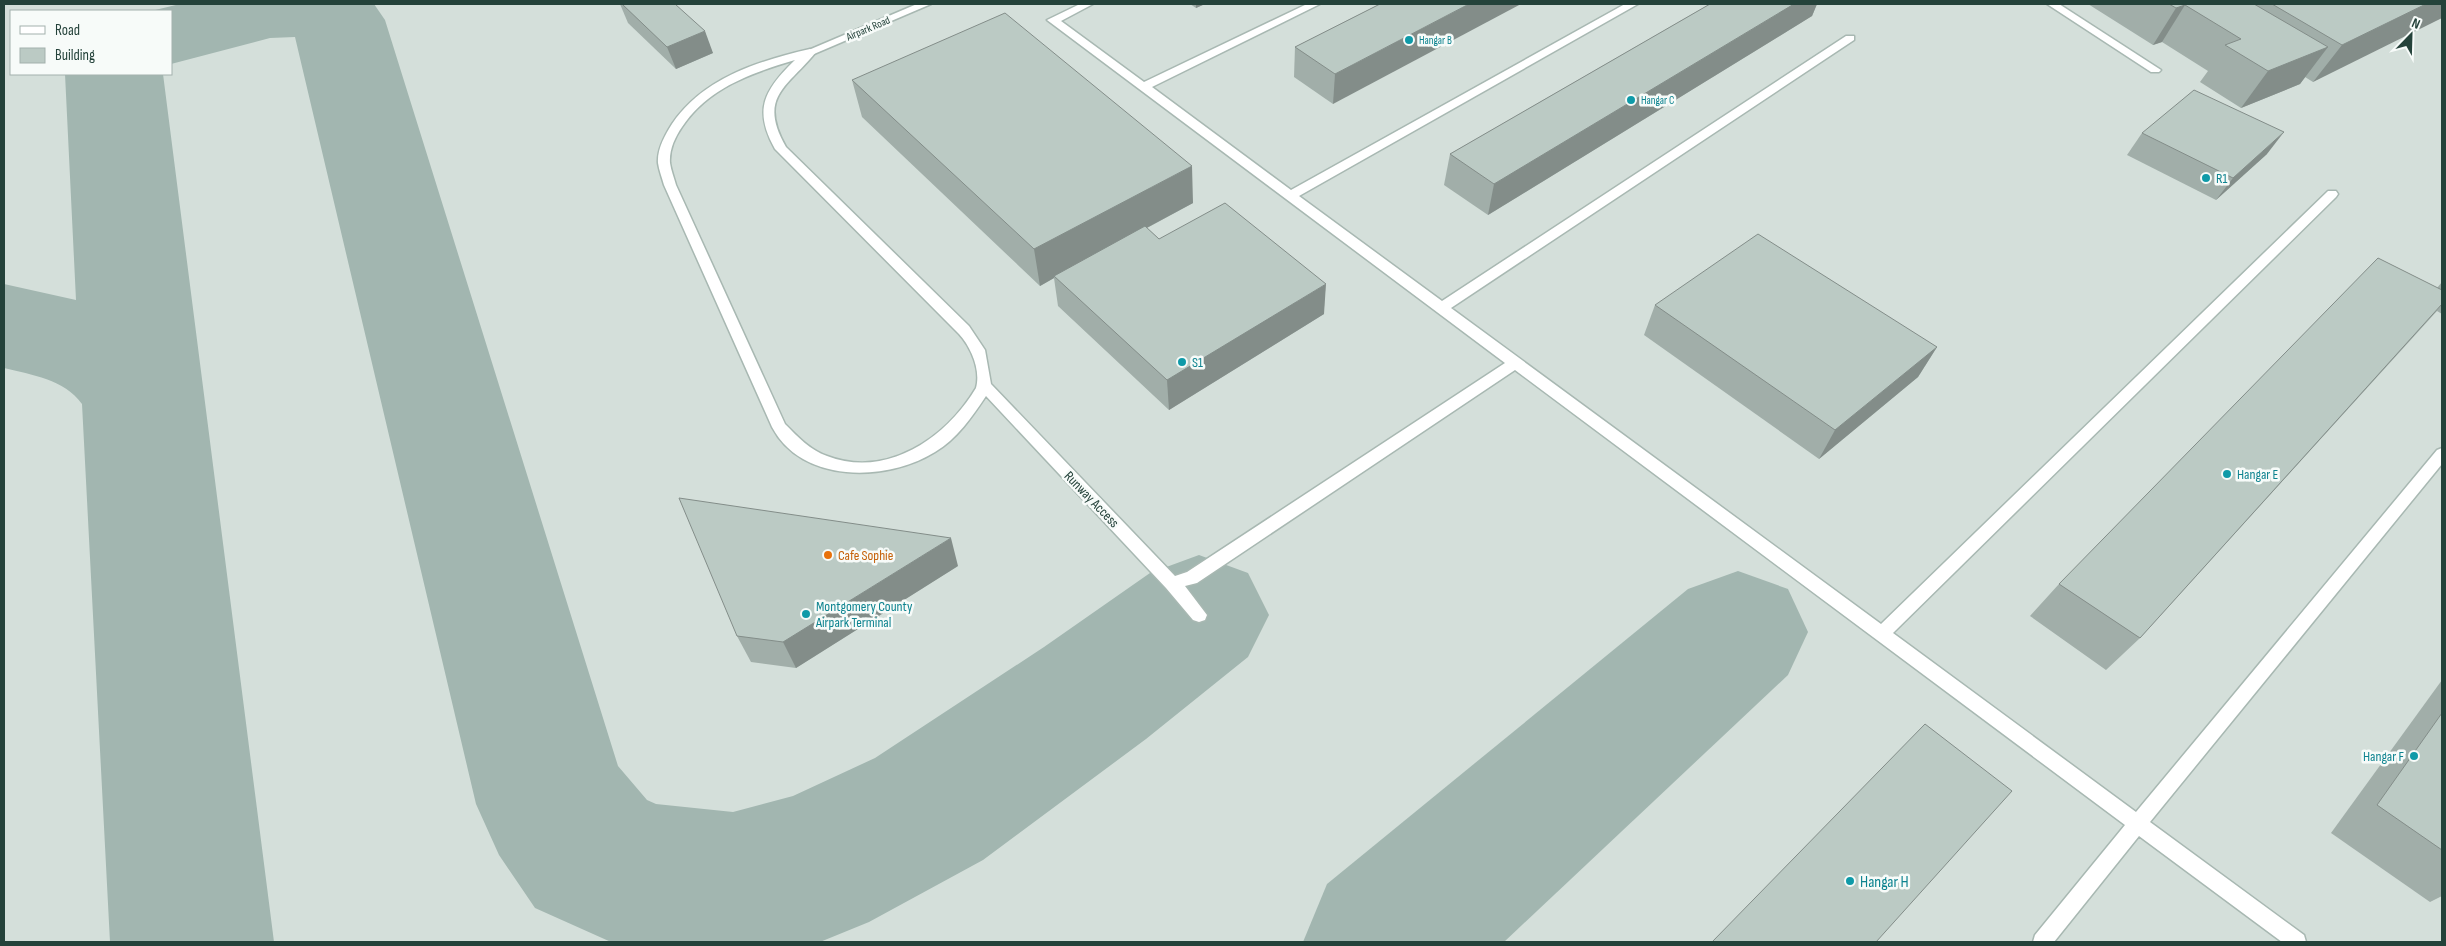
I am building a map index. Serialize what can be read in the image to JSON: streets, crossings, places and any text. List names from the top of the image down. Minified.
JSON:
{"streets":{"street":["Airpark Road","Runway Access"]},"crossings":[["Airpark Road","Runway Access"]],"places":["Hangar B","Hangar C","R1","S1","Hangar E","Cafe Sophie","Montgomery County Airpark Terminal","Hangar F","Hangar H"],"legend":["Road","Building"],"north":"top right"}
